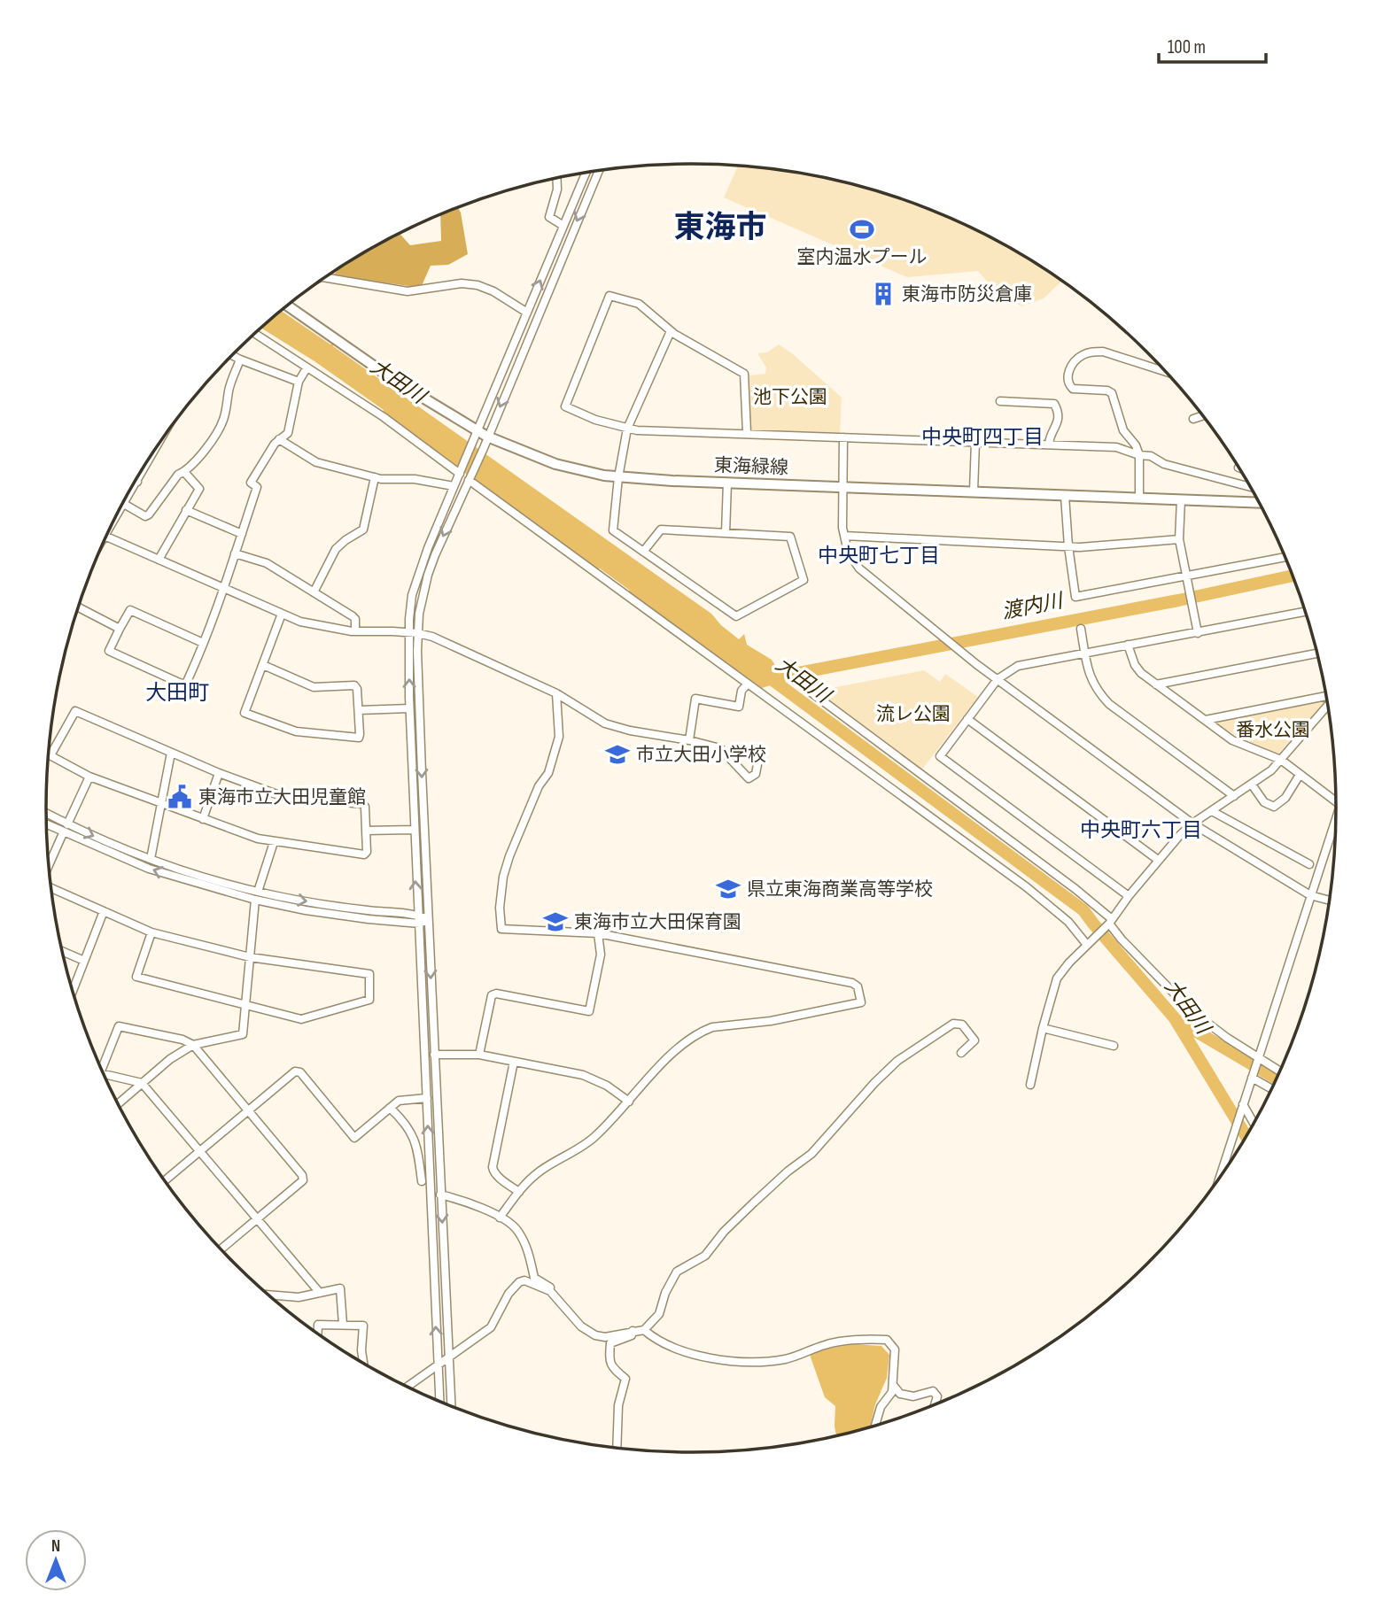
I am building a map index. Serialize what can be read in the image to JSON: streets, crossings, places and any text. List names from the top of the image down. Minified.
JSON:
{"streets":{"main road":["東海緑線"]},"districts":["東海市","中央町四丁目","中央町七丁目","大田町","中央町六丁目"],"water":["大田川","渡内川"],"parks":["池下公園","流レ公園","番水公園"],"places":{"sports":["室内温水プール"],"building":["東海市防災倉庫"],"school or university":["市立大田小学校","県立東海商業高等学校","東海市立大田保育園"],"public building":["東海市立大田児童館"]},"scale_bar":"100 m","north":"top"}
